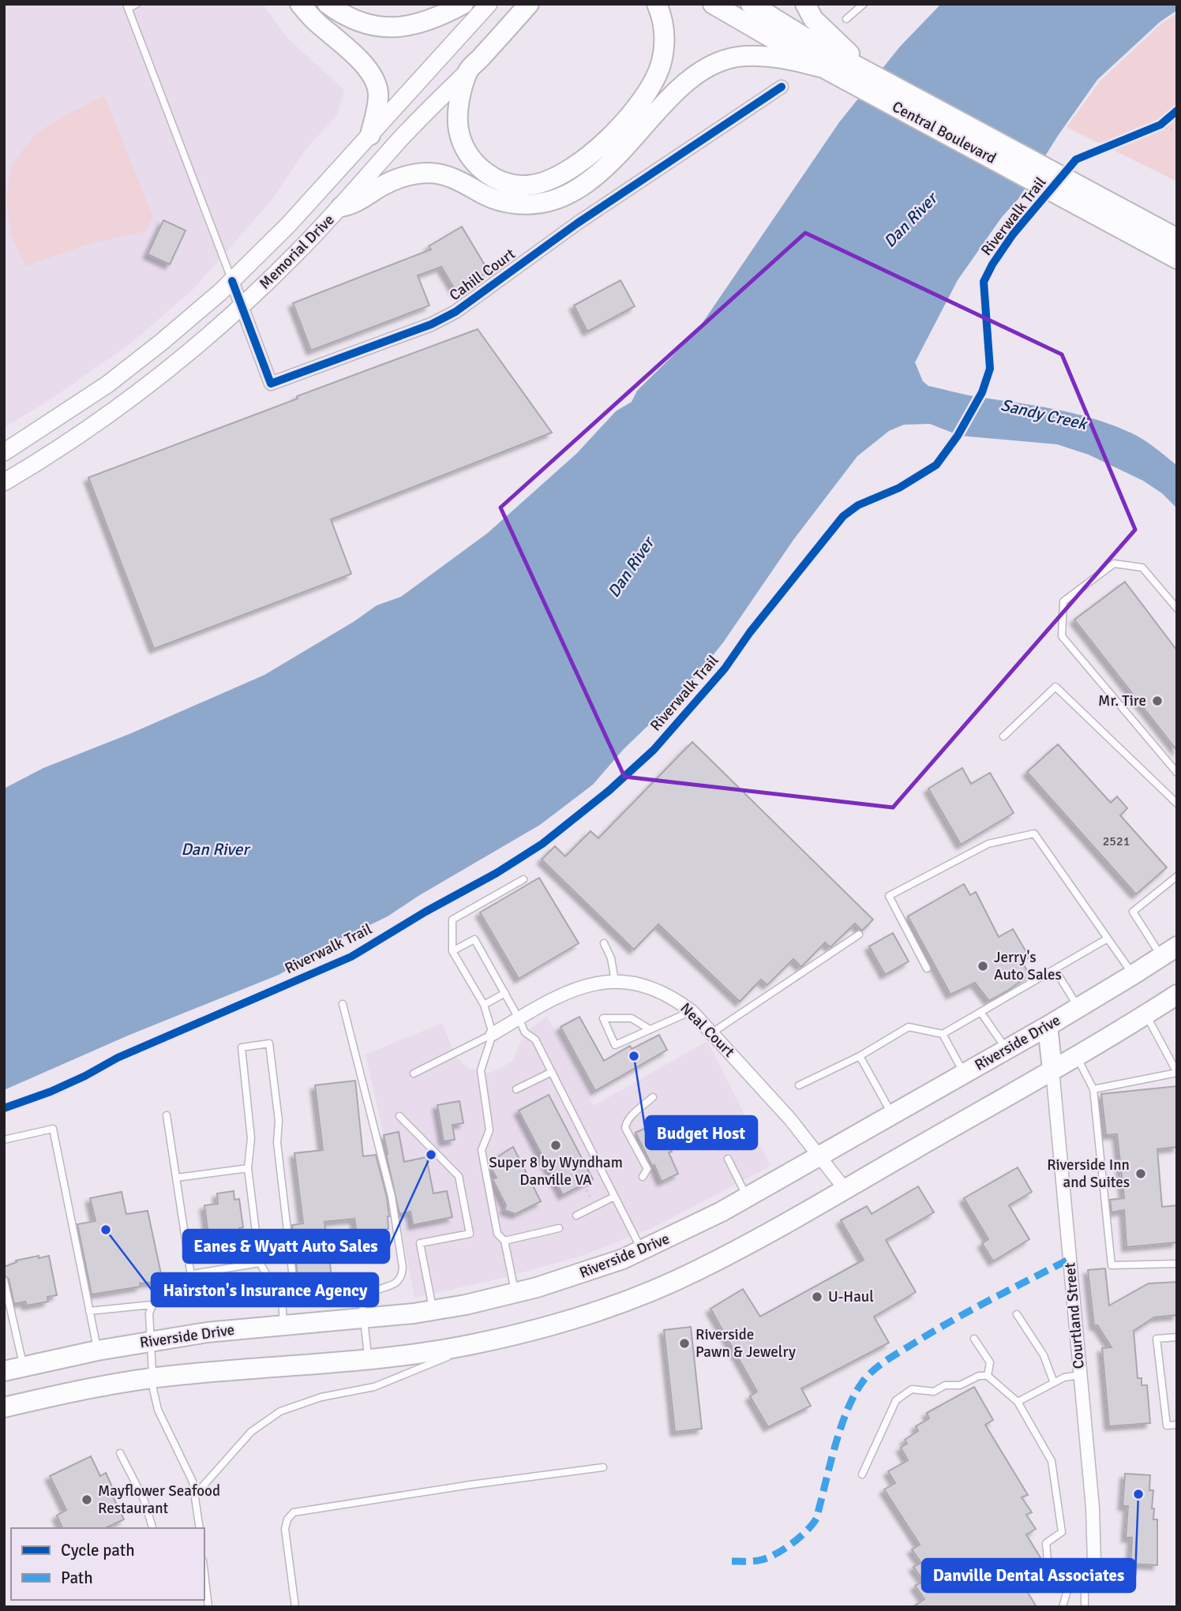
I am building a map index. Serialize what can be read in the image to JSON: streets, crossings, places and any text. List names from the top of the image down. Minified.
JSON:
{"streets":{"main road":["Central Boulevard","Memorial Drive","Riverside Drive"],"street":["Cahill Court","Neal Court","Courtland Street"],"cycle path":["Riverwalk Trail"]},"crossings":[["Memorial Drive","Cahill Court"],["Neal Court","Riverside Drive"]],"water":["Dan River","Sandy Creek"],"places":["Mr. Tire","Jerry's Auto Sales","Budget Host","Super 8 by Wyndham Danville VA","Eanes & Wyatt Auto Sales","Riverside Inn and Suites","Hairston's Insurance Agency","U-Haul","Riverside Pawn & Jewelry","Danville Dental Associates","Mayflower Seafood Restaurant"],"house_numbers":["2521"],"legend":["Cycle path","Path"]}
